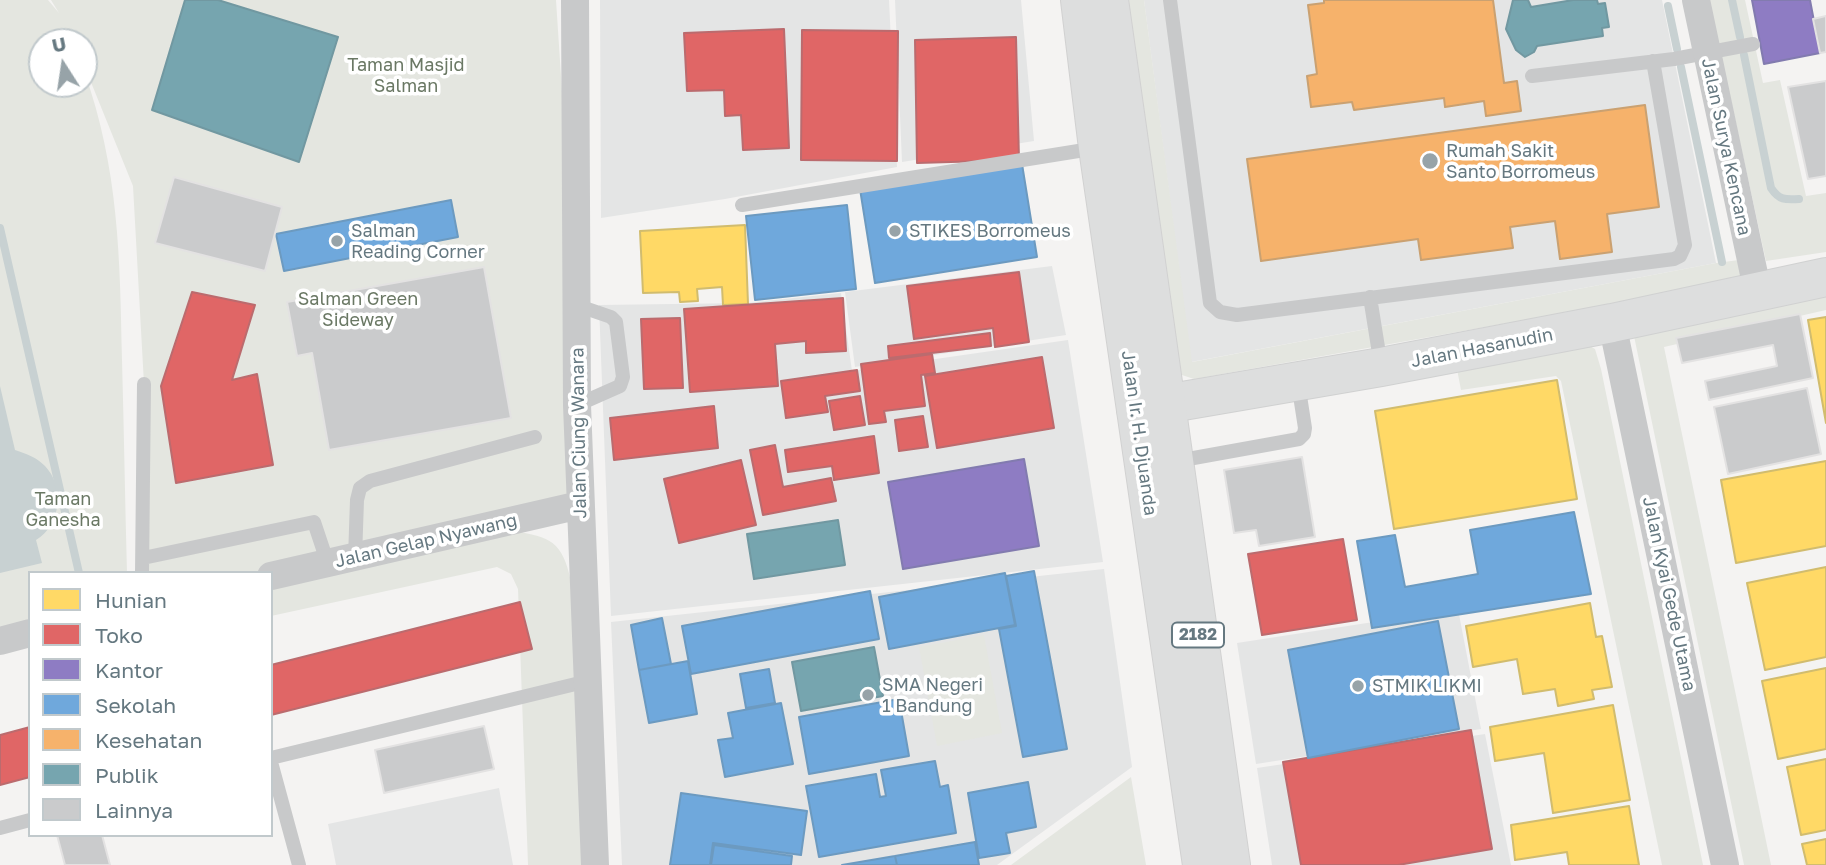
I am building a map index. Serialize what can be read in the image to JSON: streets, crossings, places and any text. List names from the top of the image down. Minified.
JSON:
{"streets":{"main road":["Jalan Hasanudin","Jalan Ir. H. Djuanda","2182"],"street":["Jalan Surya Kencana","Jalan Ciung Wanara","Jalan Gelap Nyawang","Jalan Kyai Gede Utama"]},"crossings":[["Jalan Surya Kencana","Jalan Hasanudin"],["Jalan Hasanudin","Jalan Ir. H. Djuanda"],["Jalan Hasanudin","Jalan Kyai Gede Utama"],["Jalan Ciung Wanara","Jalan Gelap Nyawang"]],"parks":["Taman Masjid Salman","Salman Green Sideway","Taman Ganesha"],"places":["Rumah Sakit Santo Borromeus","STIKES Borromeus","Salman Reading Corner","STMIK LIKMI","SMA Negeri 1 Bandung"],"legend":["Hunian","Toko","Kantor","Sekolah","Kesehatan","Publik","Lainnya"],"north":"top"}
